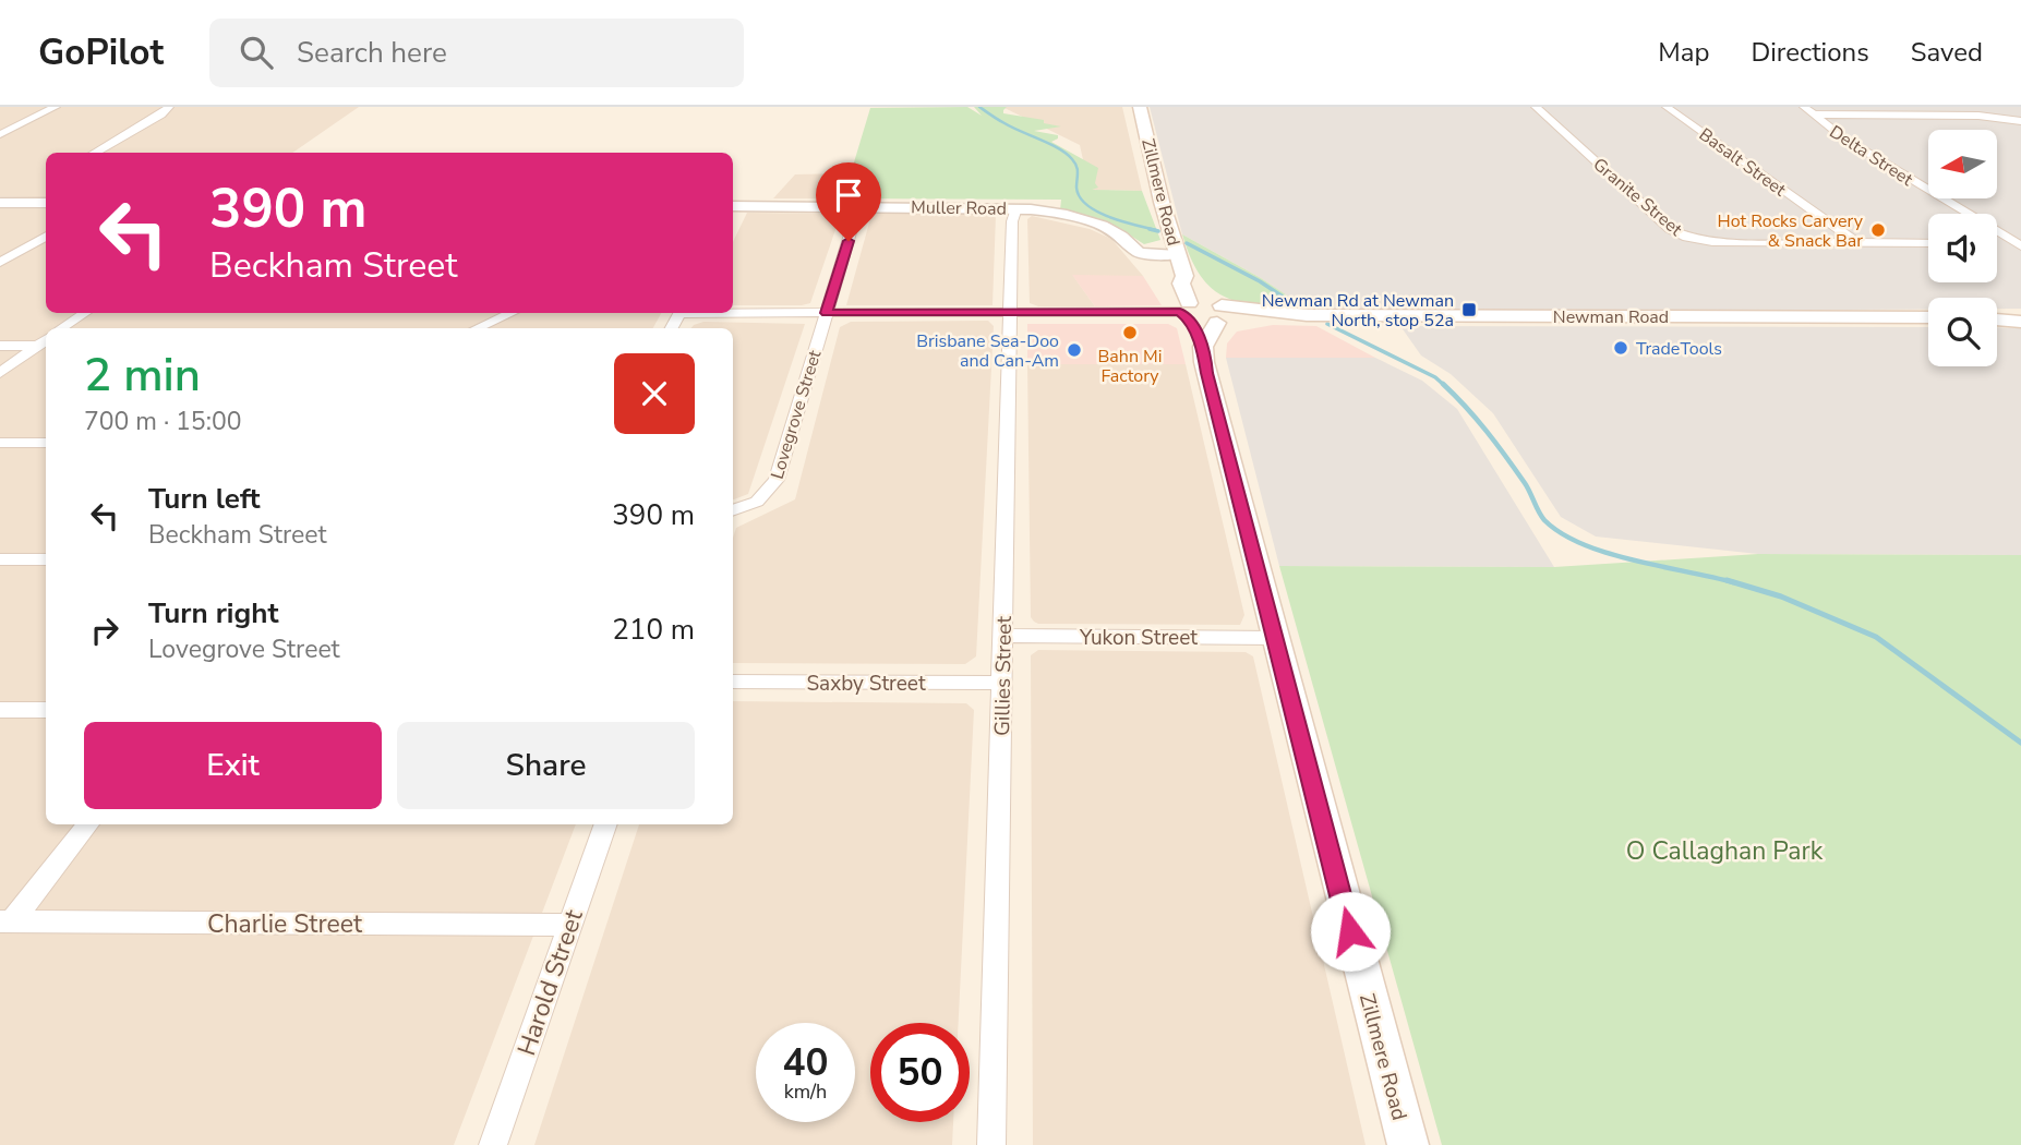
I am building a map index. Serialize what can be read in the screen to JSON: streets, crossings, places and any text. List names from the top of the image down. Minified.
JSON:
{"streets":{"main road":["Zillmere Road","Newman Road"],"street":["Delta Street","Basalt Street","Granite Street","Muller Road","Lovegrove Street","Yukon Street","Gillies Street","Saxby Street","Charlie Street","Harold Street"]},"crossings":[["Basalt Street","Granite Street"],["Zillmere Road","Muller Road"],["Zillmere Road","Newman Road"],["Zillmere Road","Yukon Street"],["Muller Road","Lovegrove Street"],["Muller Road","Gillies Street"],["Yukon Street","Gillies Street"],["Gillies Street","Saxby Street"],["Charlie Street","Harold Street"]],"parks":["O Callaghan Park"],"places":{"other":["Hot Rocks Carvery & Snack Bar","Bahn Mi Factory","TradeTools","Brisbane Sea-Doo and Can-Am"],"transit":["Newman Rd at Newman North, stop 52a"]},"north":"left","page":{"header":"GoPilot","search":"Search here","nav":["Map","Directions","Saved"],"turn":["390 m","Beckham Street"],"heading":["2 min","700 m · 15:00"],"list":[{"name":"Turn left","note":"Beckham Street","value":"390 m"},{"name":"Turn right","note":"Lovegrove Street","value":"210 m"}],"buttons":["Exit","Share"],"speed":"40 km/h","limit":"50"}}
